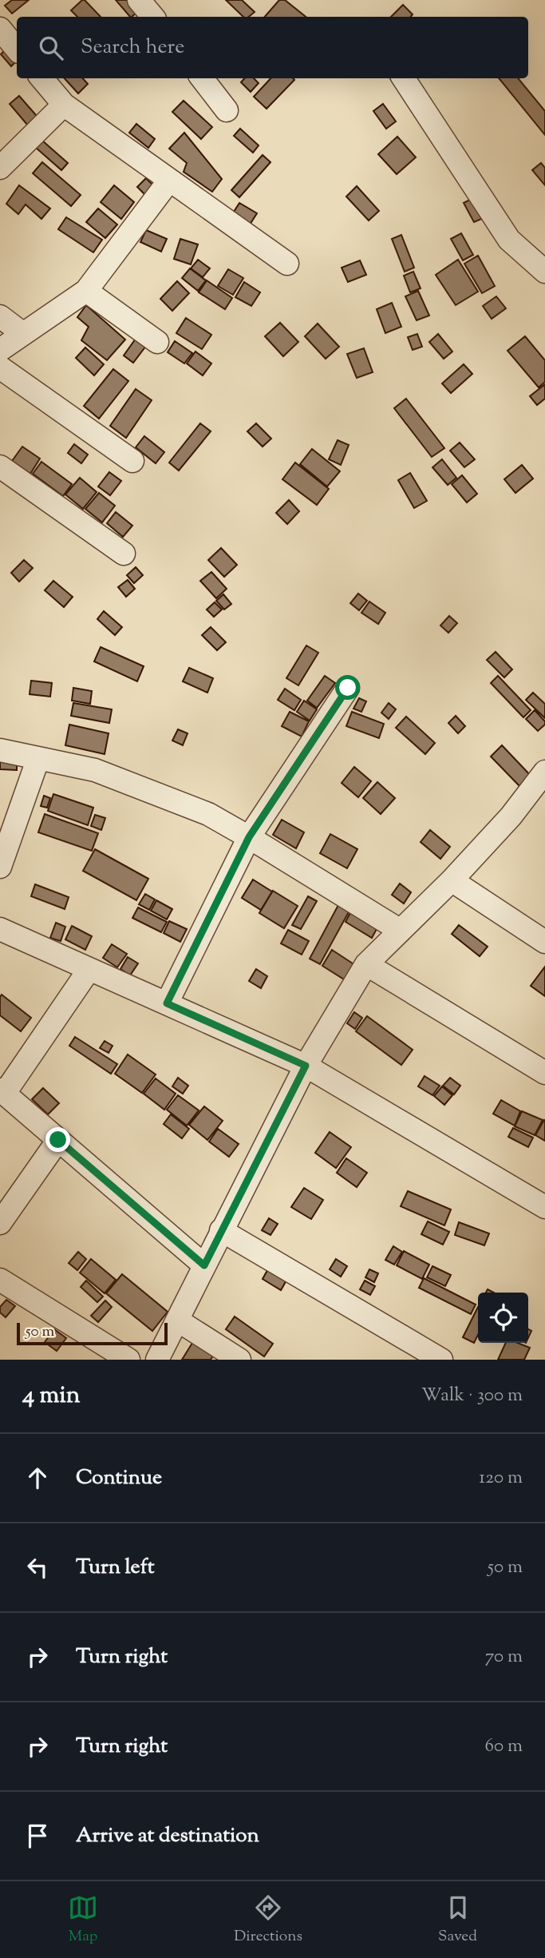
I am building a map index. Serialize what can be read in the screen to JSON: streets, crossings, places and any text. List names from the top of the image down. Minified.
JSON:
{"scale_bar":"50 m","page":{"search":"Search here","scale":"50 m","heading":["4 min","Walk · 300 m"],"list":[["Continue","120 m"],["Turn left","50 m"],["Turn right","70 m"],["Turn right","60 m"],"Arrive at destination"],"nav":["Map","Directions","Saved"]}}
